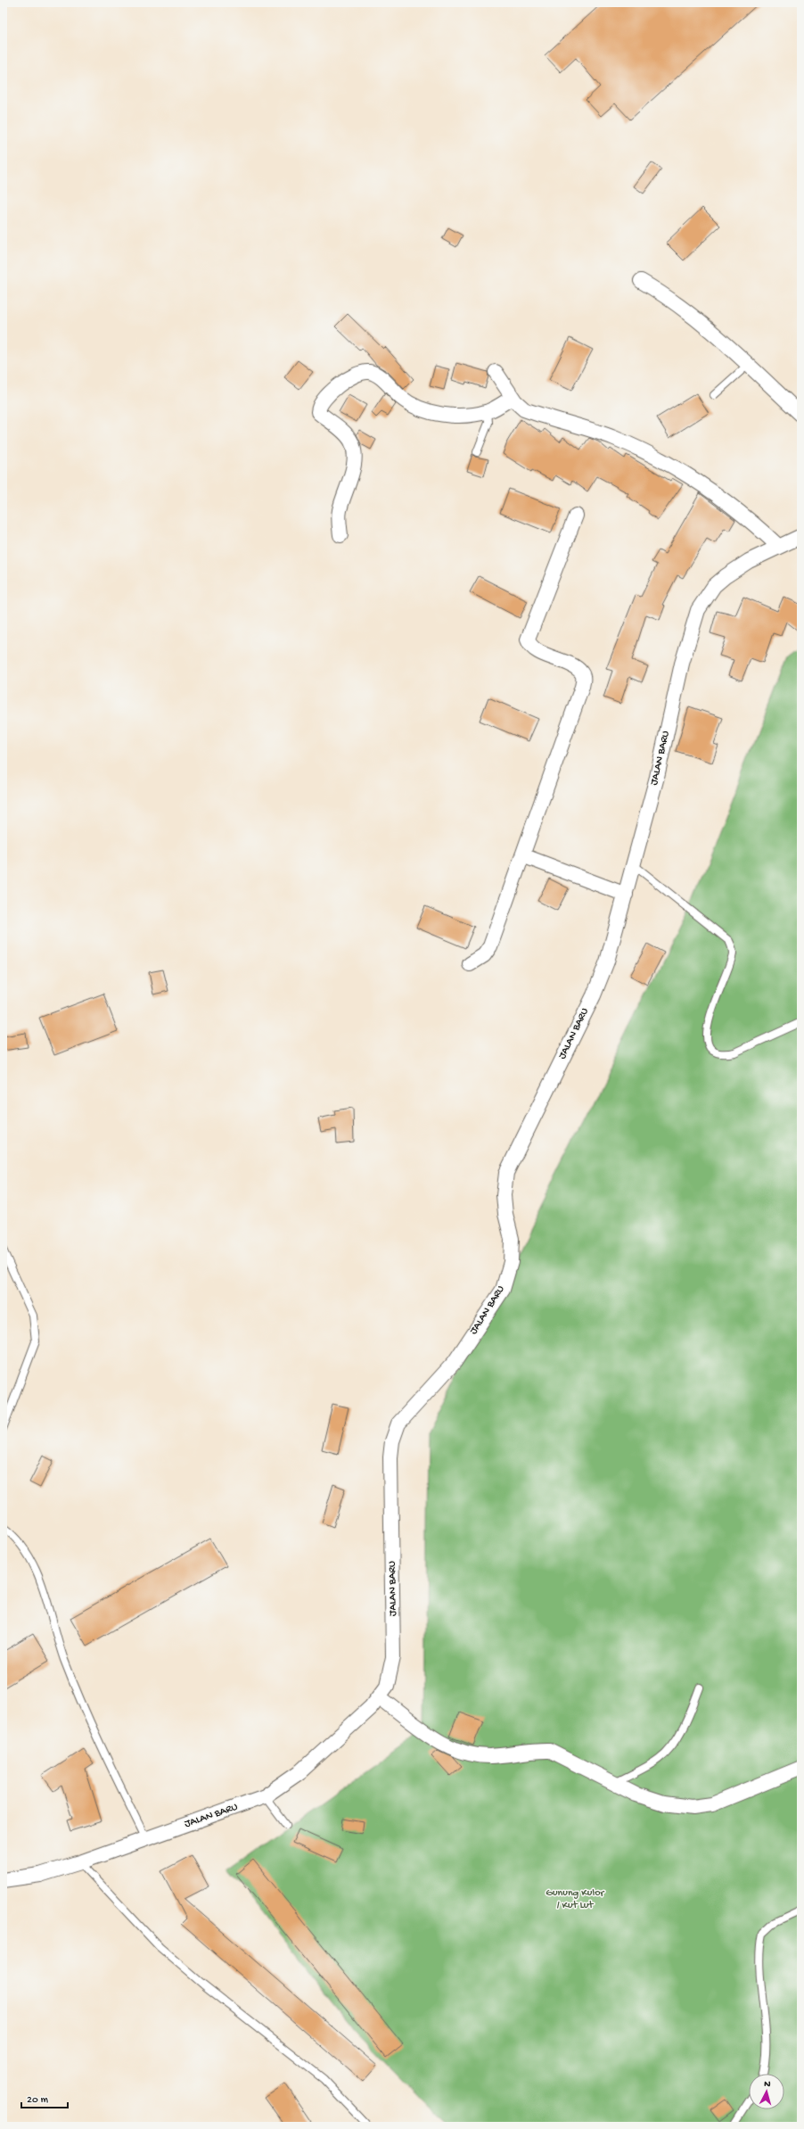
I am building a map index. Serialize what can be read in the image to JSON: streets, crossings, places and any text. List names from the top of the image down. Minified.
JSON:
{"streets":{"street":["JALAN BARU"]},"parks":["Gunung Kulor / Kut Lut"],"scale_bar":"20 m","north":"top"}
